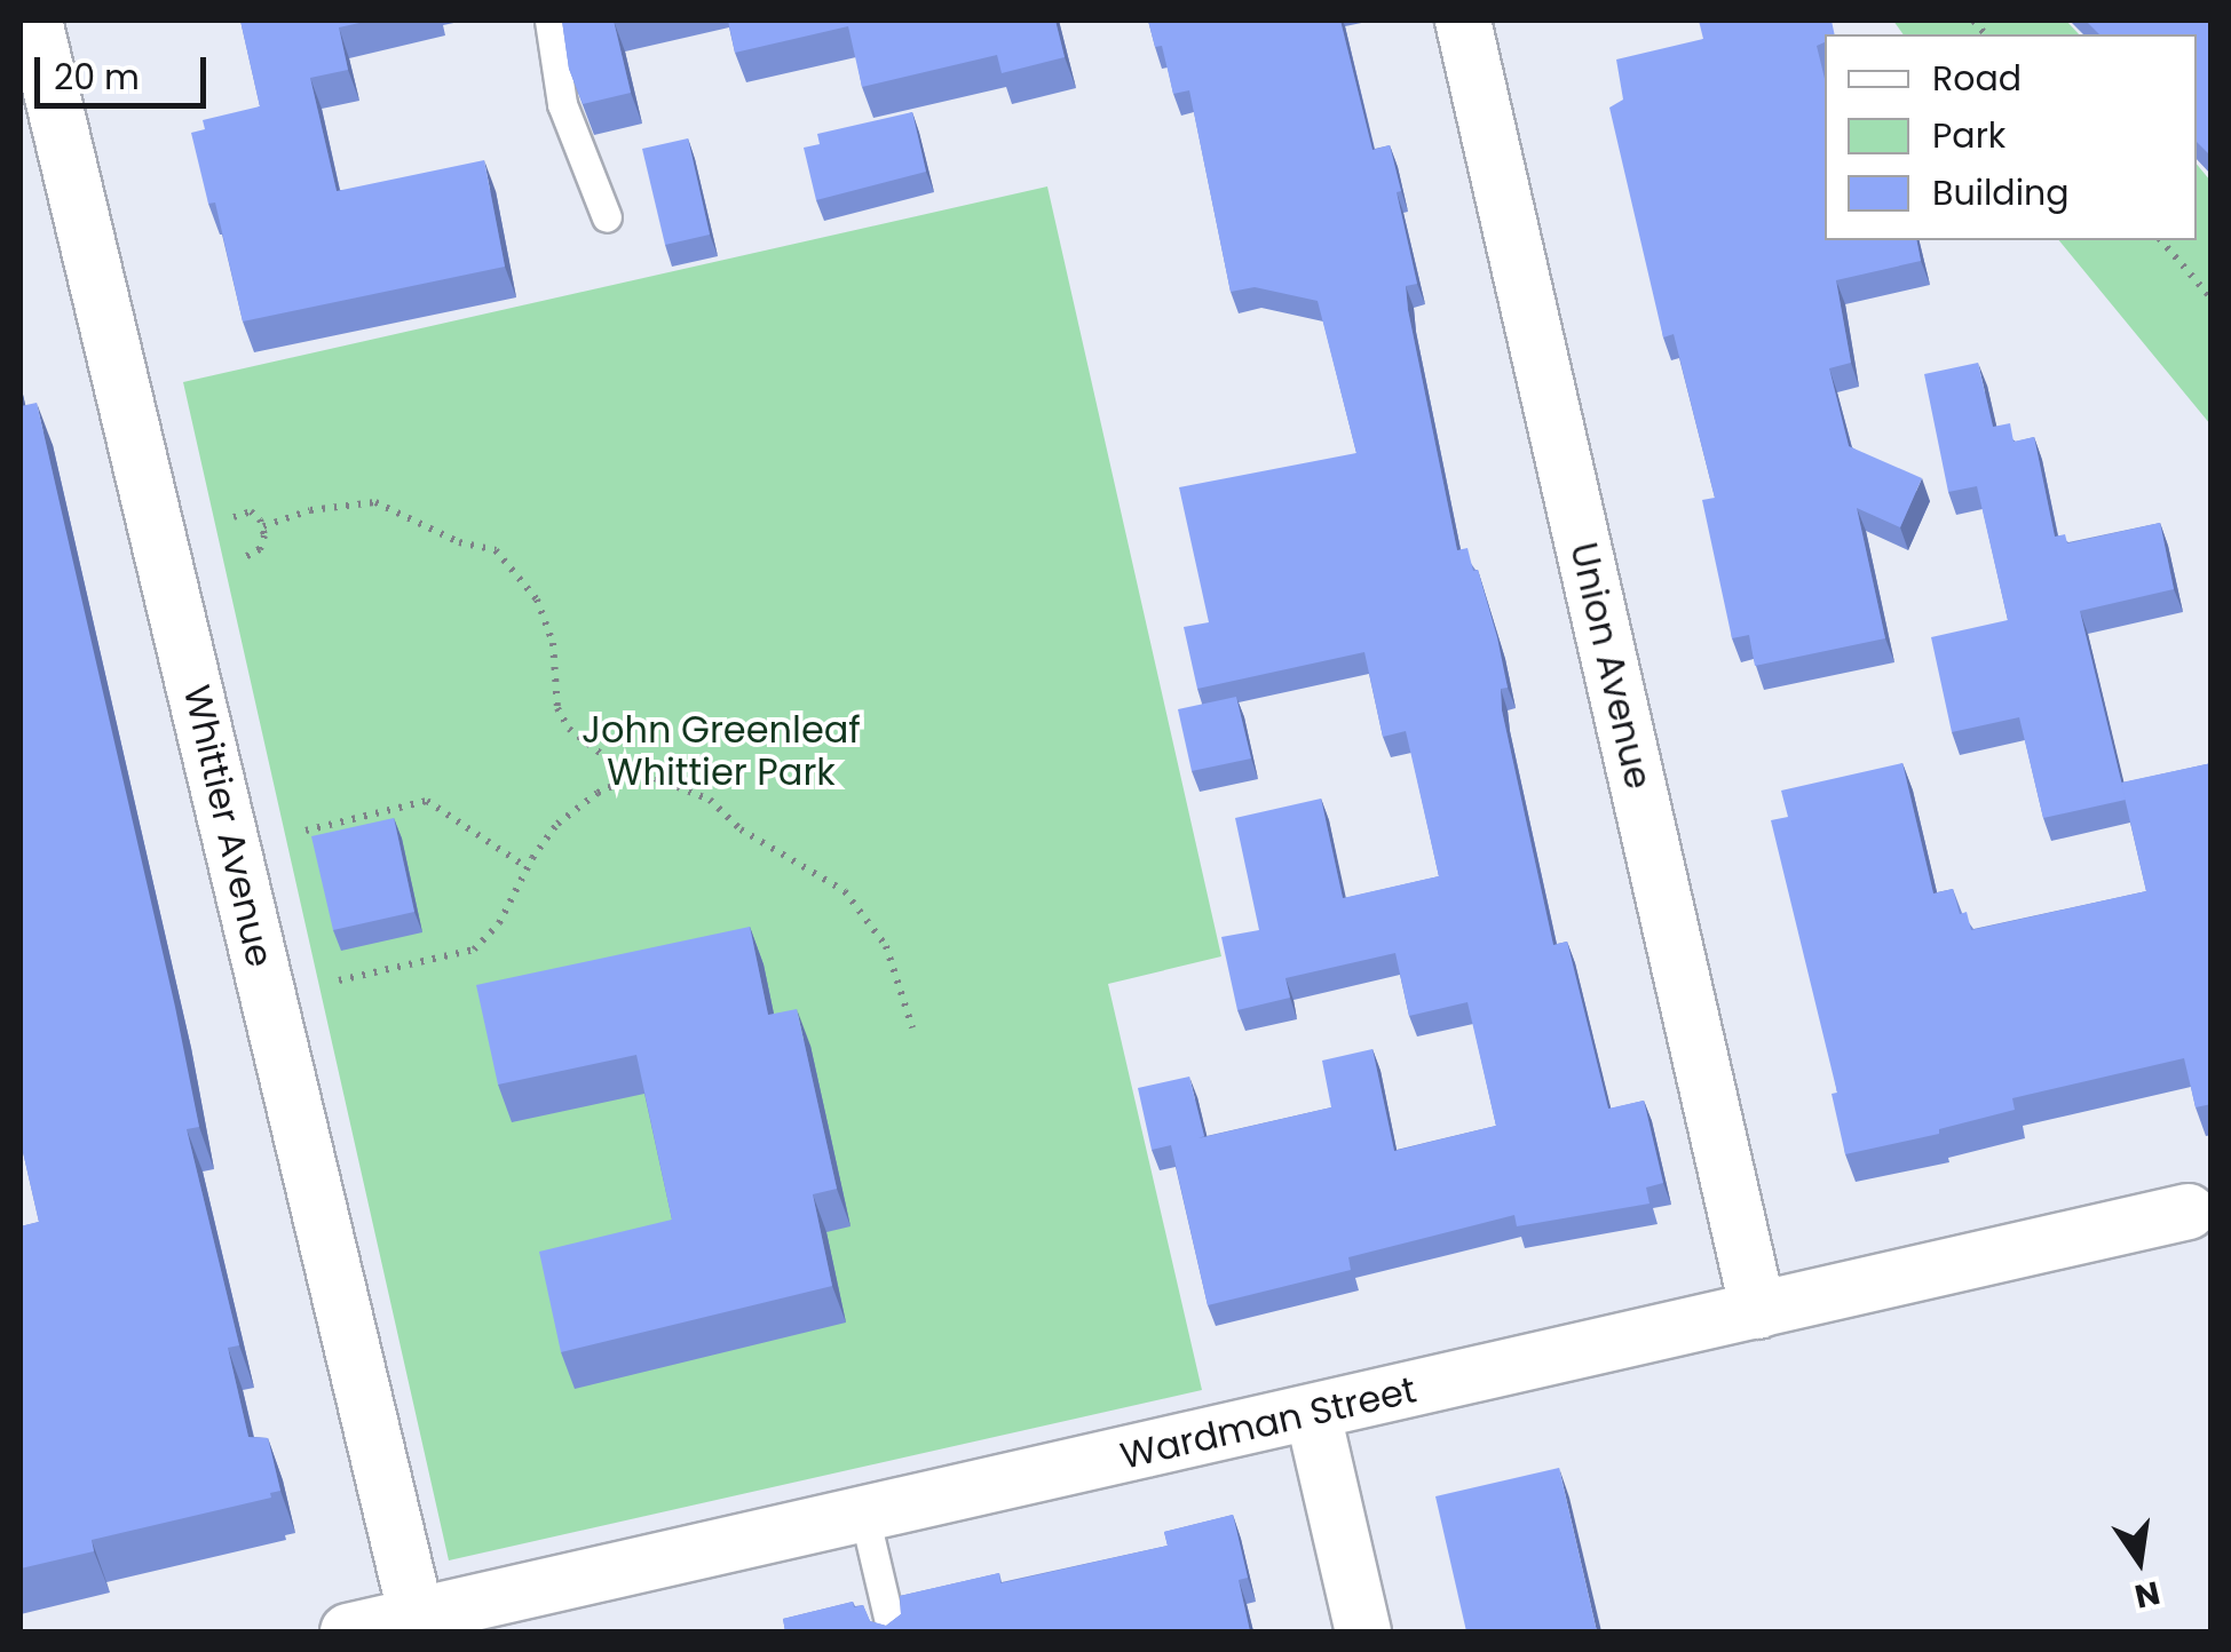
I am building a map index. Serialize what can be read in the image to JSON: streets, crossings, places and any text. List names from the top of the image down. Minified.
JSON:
{"streets":{"street":["Union Avenue","Whittier Avenue","Wardman Street"]},"crossings":[["Union Avenue","Wardman Street"],["Whittier Avenue","Wardman Street"]],"parks":["John Greenleaf Whittier Park"],"legend":["Road","Park","Building"],"scale_bar":"20 m","north":"bottom"}
